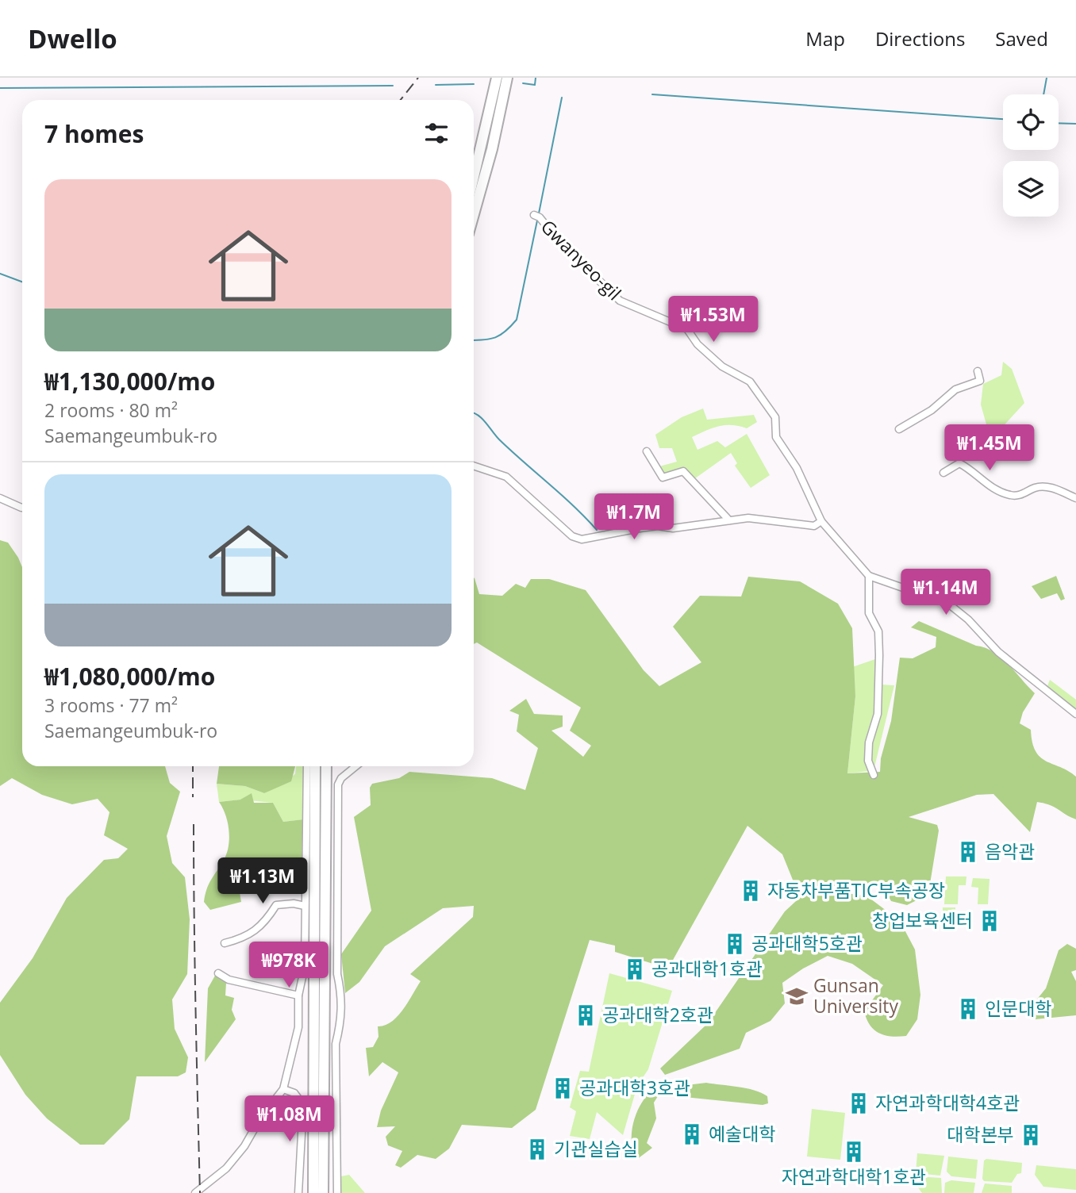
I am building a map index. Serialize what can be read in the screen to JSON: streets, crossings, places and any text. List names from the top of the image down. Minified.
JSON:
{"streets":{"street":["Gwanyeo-gil"]},"places":{"building":["음악관","자동차부품TIC부속공장","창업보육센터","공과대학5호관","공과대학1호관","인문대학","공과대학2호관","공과대학3호관","자연과학대학4호관","예술대학","대학본부","기관실습실","자연과학대학1호관"],"school or university":["Gunsan University"]},"page":{"header":"Dwello","nav":["Map","Directions","Saved"],"heading":"7 homes","list":[{"name":"₩1,130,000/mo","note":"2 rooms · 80 m² · Saemangeumbuk-ro"},{"name":"₩1,080,000/mo","note":"3 rooms · 77 m² · Saemangeumbuk-ro"}],"price":["₩1.53M","₩1.45M","₩1.7M","₩1.14M","₩1.13M","₩978K","₩1.08M"]}}
